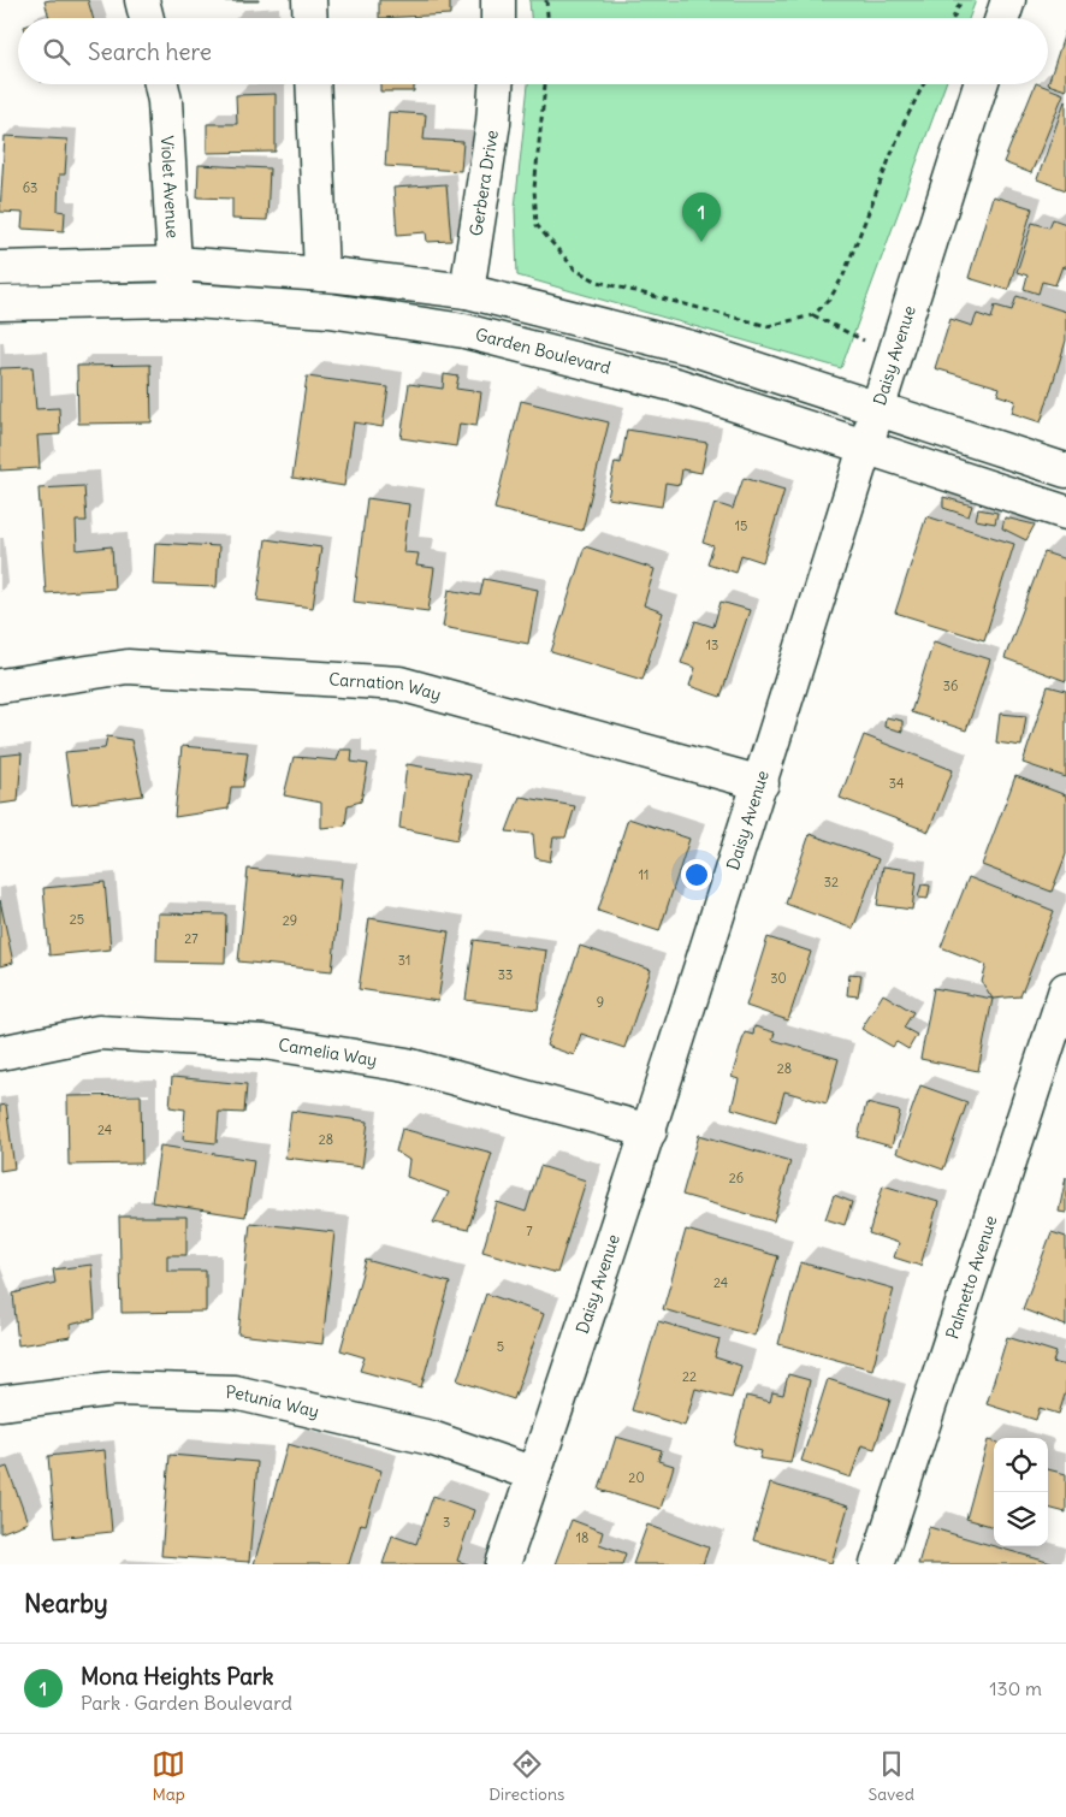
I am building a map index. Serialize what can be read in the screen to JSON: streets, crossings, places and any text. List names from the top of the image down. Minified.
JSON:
{"streets":{"street":["Gerbera Drive","Violet Avenue","Garden Boulevard","Daisy Avenue","Carnation Way","Camelia Way","Palmetto Avenue","Petunia Way"]},"crossings":[["Violet Avenue","Garden Boulevard"],["Garden Boulevard","Daisy Avenue"],["Daisy Avenue","Carnation Way"],["Daisy Avenue","Camelia Way"],["Daisy Avenue","Petunia Way"]],"house_numbers":["63","15","13","36","34","11","32","25","29","27","31","33","30","9","28","24","28","26","7","24","5","22","20","3","18"],"page":{"search":"Search here","pins":"1","heading":"Nearby","list":[{"mark":"1","name":"Mona Heights Park","note":"Park · Garden Boulevard","value":"130 m"}],"nav":["Map","Directions","Saved"]}}
